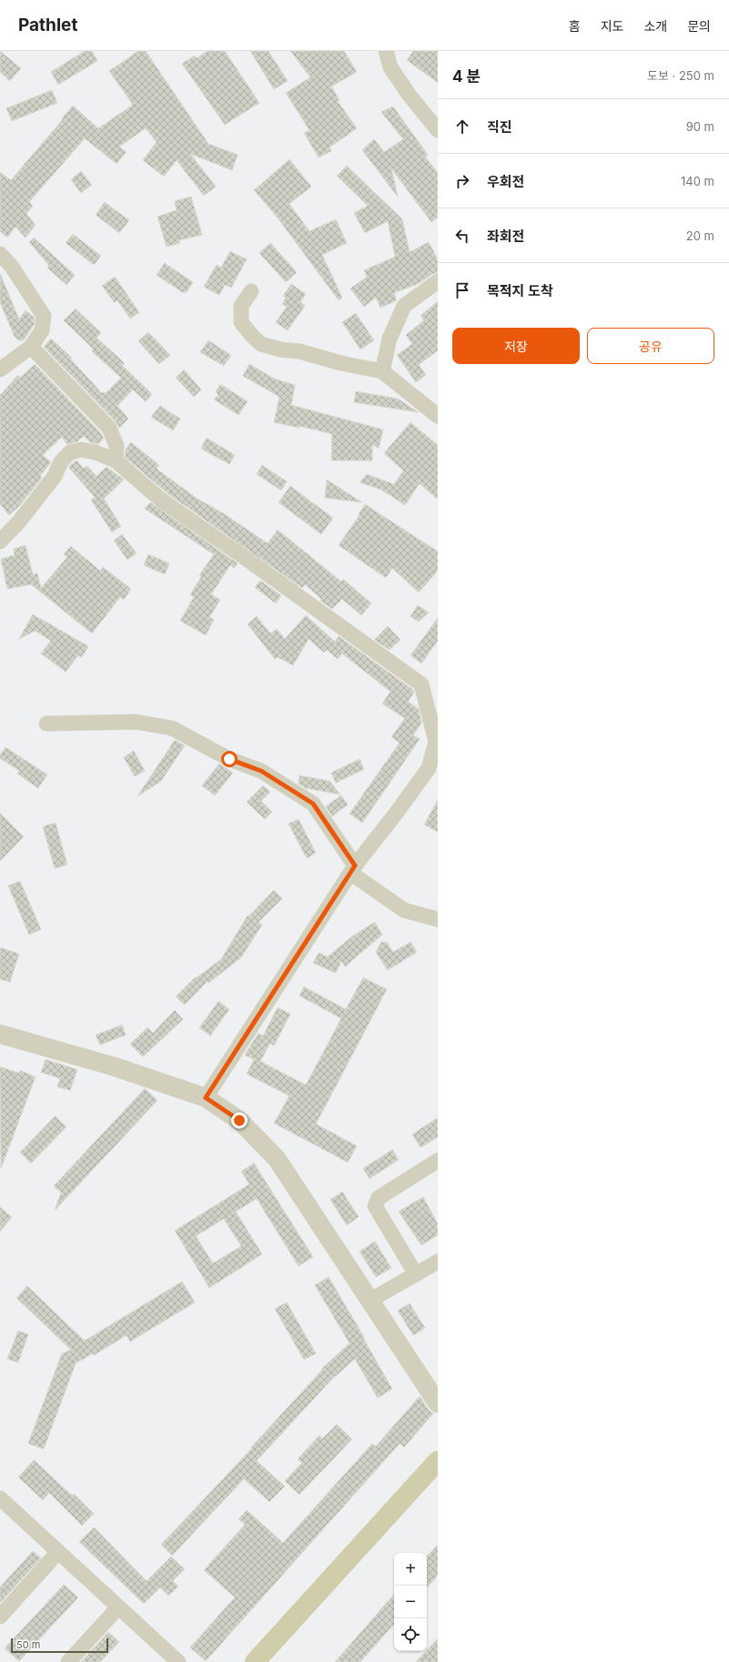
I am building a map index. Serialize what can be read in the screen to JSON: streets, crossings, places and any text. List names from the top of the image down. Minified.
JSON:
{"scale_bar":"50 m","page":{"header":"Pathlet","nav":["홈","지도","소개","문의"],"heading":["4 분","도보 · 250 m"],"list":[["직진","90 m"],["우회전","140 m"],["좌회전","20 m"],"목적지 도착"],"buttons":["저장","공유"],"map_buttons":["+","−"],"scale":"50 m"}}
